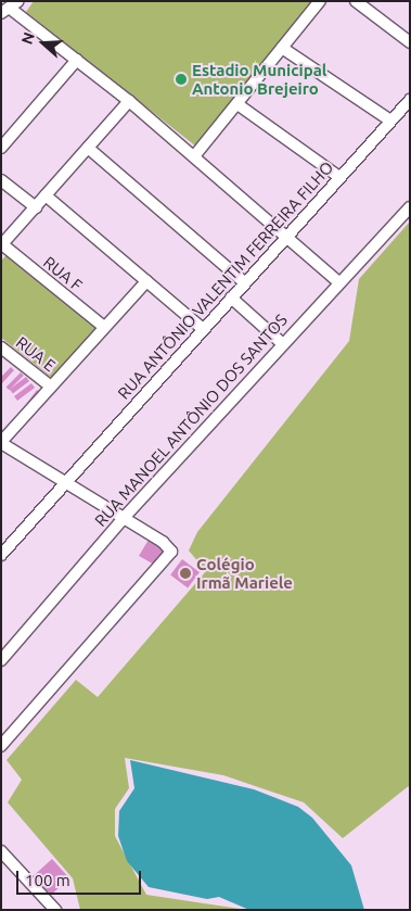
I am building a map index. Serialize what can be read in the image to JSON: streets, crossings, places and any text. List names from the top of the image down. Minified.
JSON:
{"streets":{"street":["RUA F","RUA ANTÔNIO VALENTIM FERREIRA FILHO","RUA E","RUA MANOEL ANTÔNIO DOS SANTOS"]},"places":["Estadio Municipal Antonio Brejeiro","Colégio Irmã Mariele"],"scale_bar":"100 m","north":"left"}
